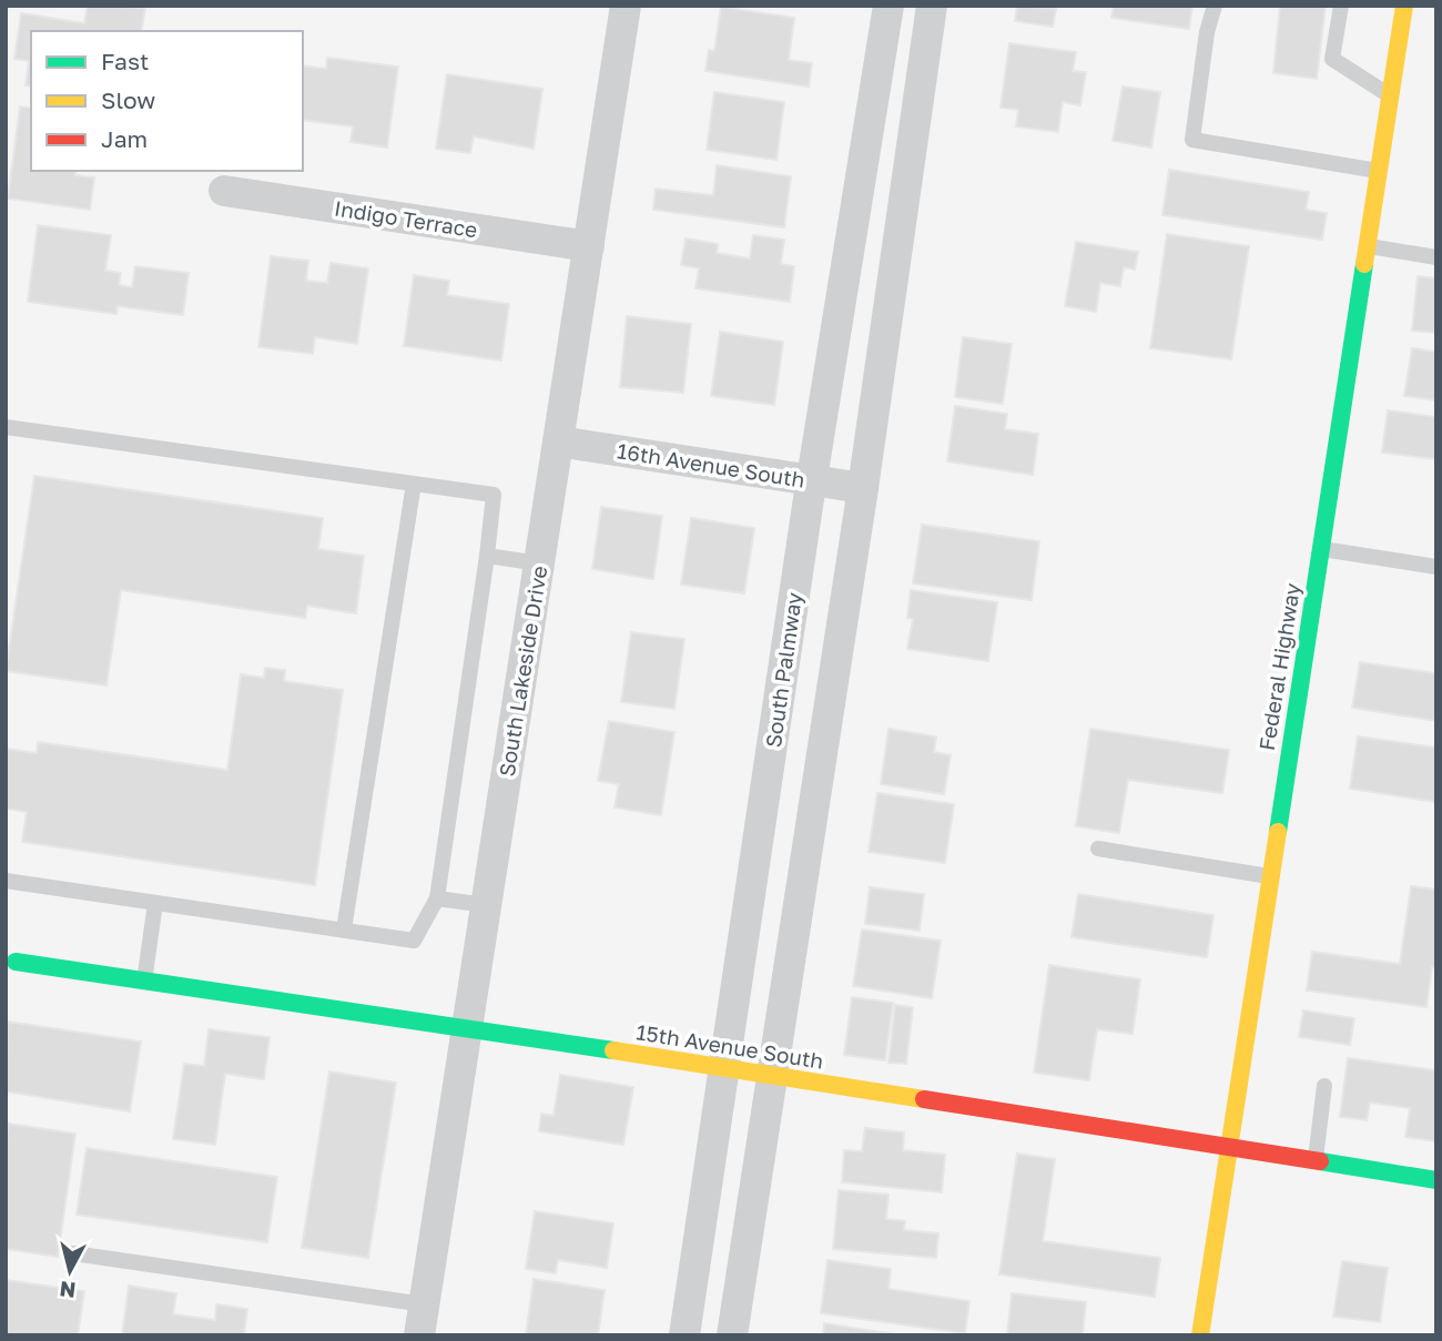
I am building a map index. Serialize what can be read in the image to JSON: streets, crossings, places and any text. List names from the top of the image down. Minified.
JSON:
{"streets":{"street":["Indigo Terrace","16th Avenue South","Federal Highway","South Palmway","South Lakeside Drive","15th Avenue South"]},"crossings":[["Indigo Terrace","South Lakeside Drive"],["16th Avenue South","South Palmway"],["16th Avenue South","South Lakeside Drive"],["Federal Highway","15th Avenue South"],["South Palmway","15th Avenue South"],["South Lakeside Drive","15th Avenue South"]],"legend":["Fast","Slow","Jam"],"north":"bottom"}
